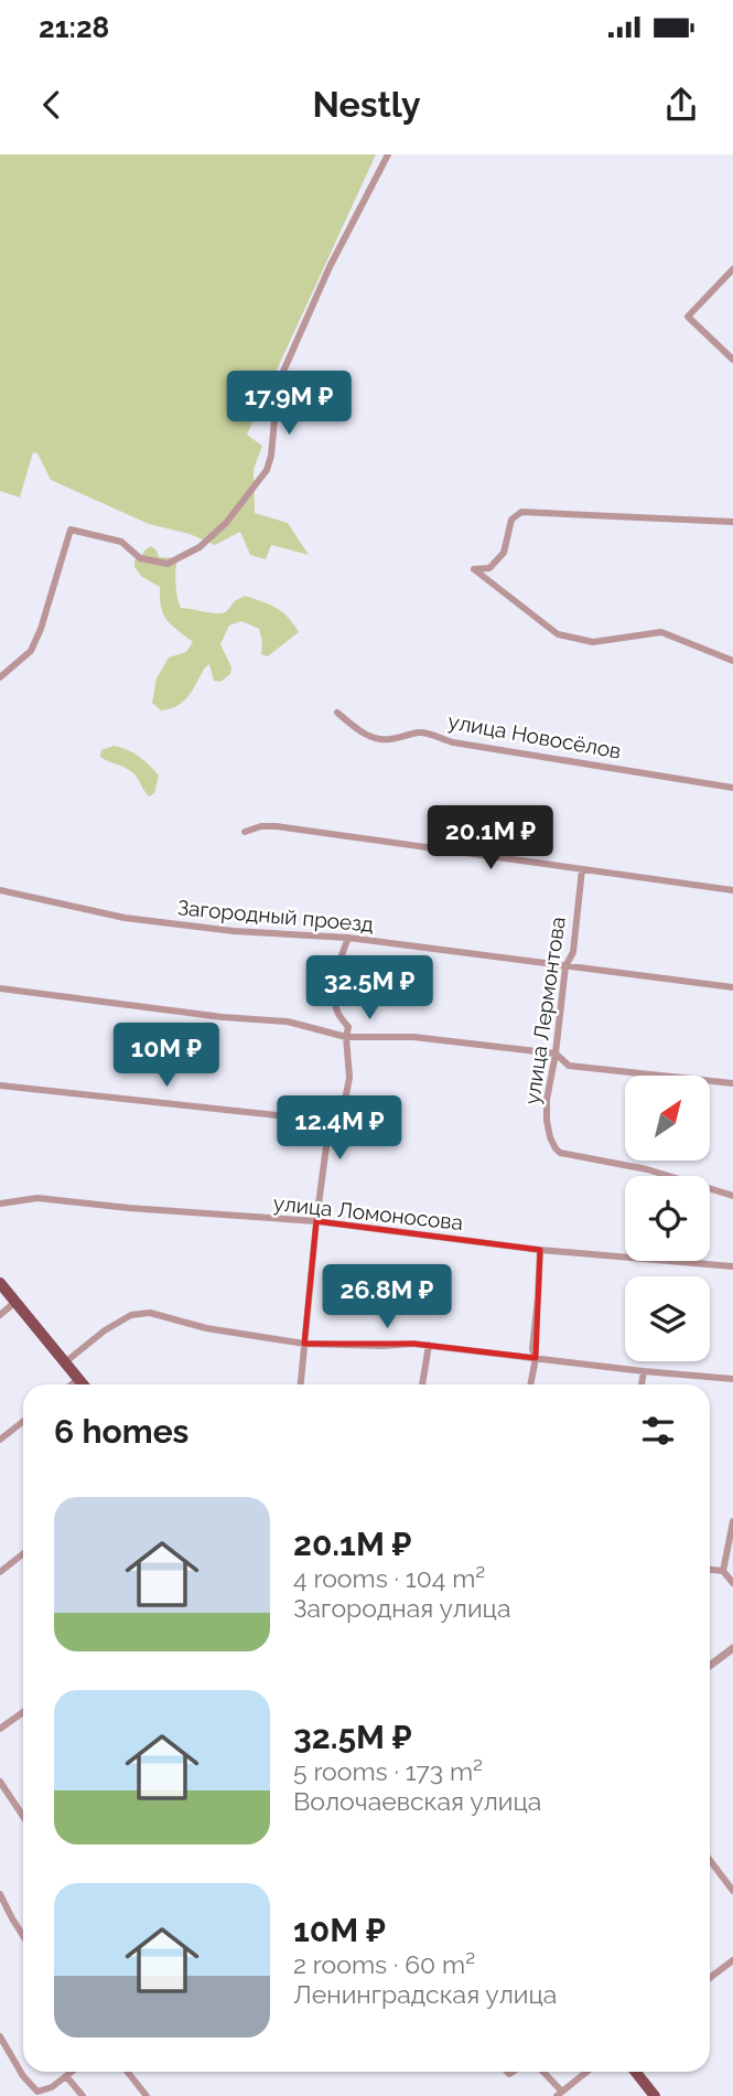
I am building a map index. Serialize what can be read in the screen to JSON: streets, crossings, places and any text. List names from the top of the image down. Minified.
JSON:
{"streets":{"street":["улица Новосёлов","Загородный проезд","улица Лермонтова","улица Ломоносова"]},"crossings":[["Загородный проезд","улица Лермонтова"]],"north":"top right","page":{"status":"21:28","header":"Nestly","price":["17.9M ₽","20.1M ₽","32.5M ₽","10M ₽","12.4M ₽","26.8M ₽"],"heading":"6 homes","list":[{"name":"20.1M ₽","note":"4 rooms · 104 m² · Загородная улица"},{"name":"32.5M ₽","note":"5 rooms · 173 m² · Волочаевская улица"},{"name":"10M ₽","note":"2 rooms · 60 m² · Ленинградская улица"}]}}
